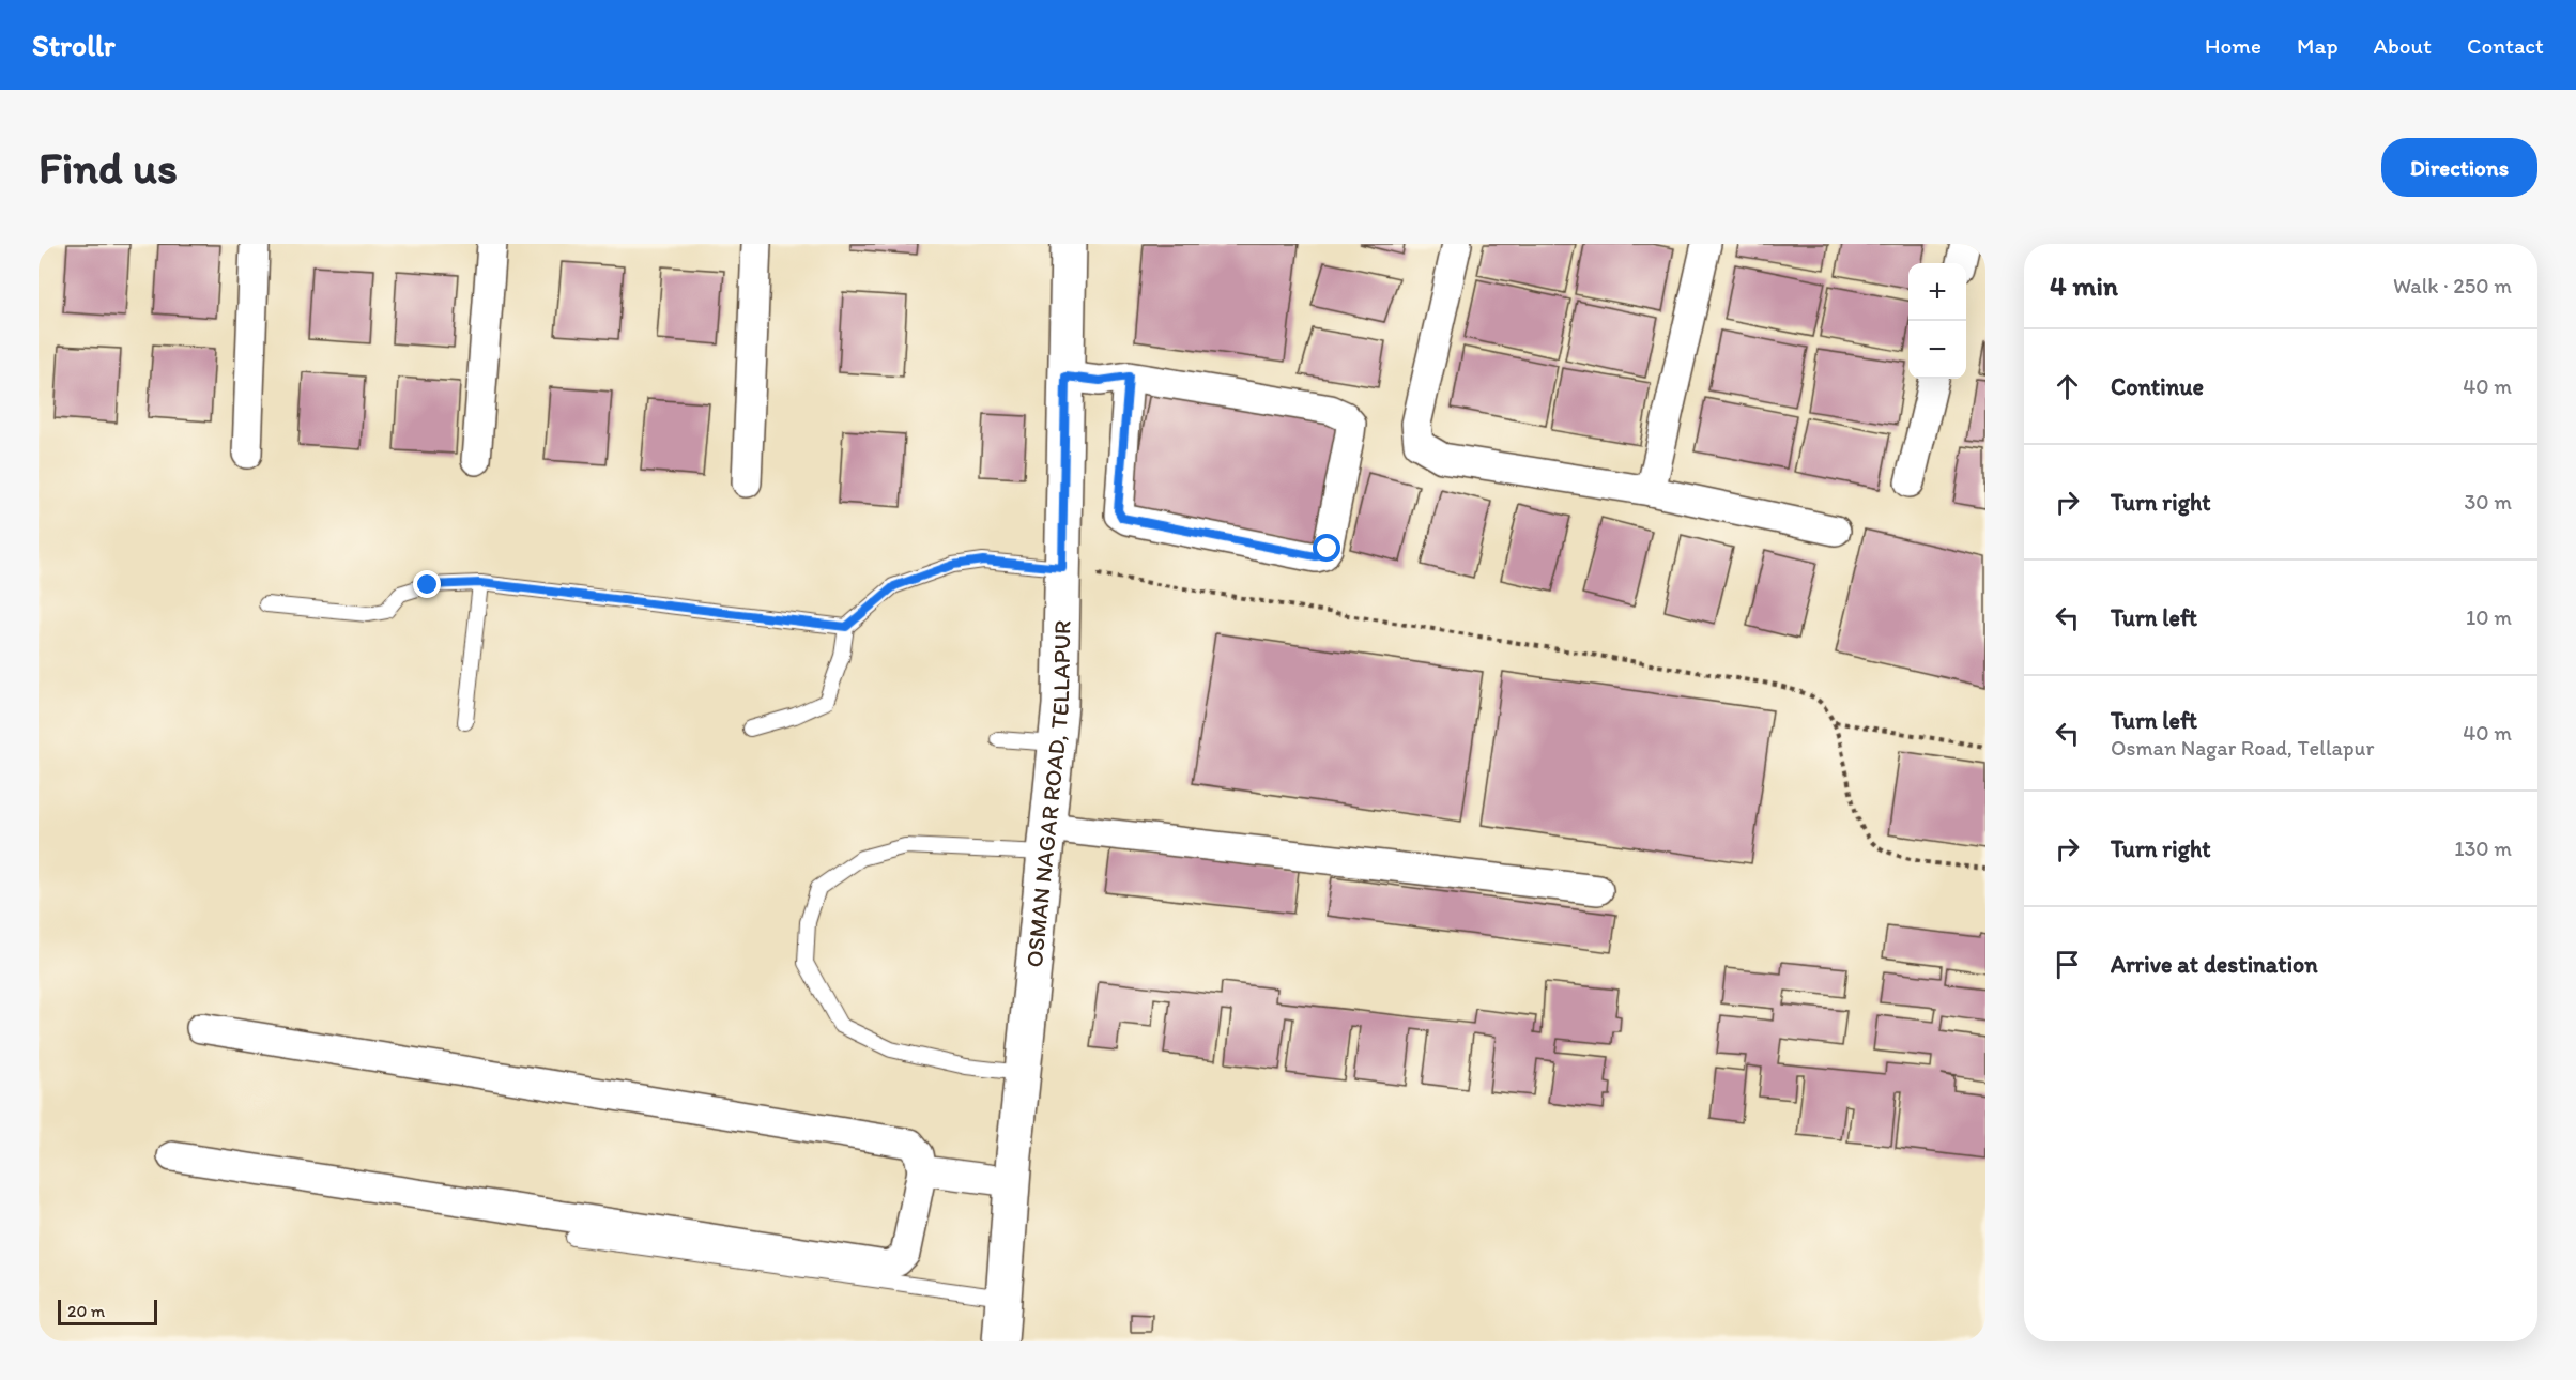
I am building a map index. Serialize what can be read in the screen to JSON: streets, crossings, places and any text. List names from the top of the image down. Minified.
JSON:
{"streets":{"street":["OSMAN NAGAR ROAD, TELLAPUR"]},"scale_bar":"20 m","page":{"header":"Strollr","nav":["Home","Map","About","Contact"],"buttons":"Directions","title":"Find us","heading":["4 min","Walk · 250 m"],"map_buttons":["+","−"],"list":[["Continue","40 m"],["Turn right","30 m"],["Turn left","10 m"],["Turn left","Osman Nagar Road, Tellapur","40 m"],["Turn right","130 m"],"Arrive at destination"],"scale":"20 m"}}
